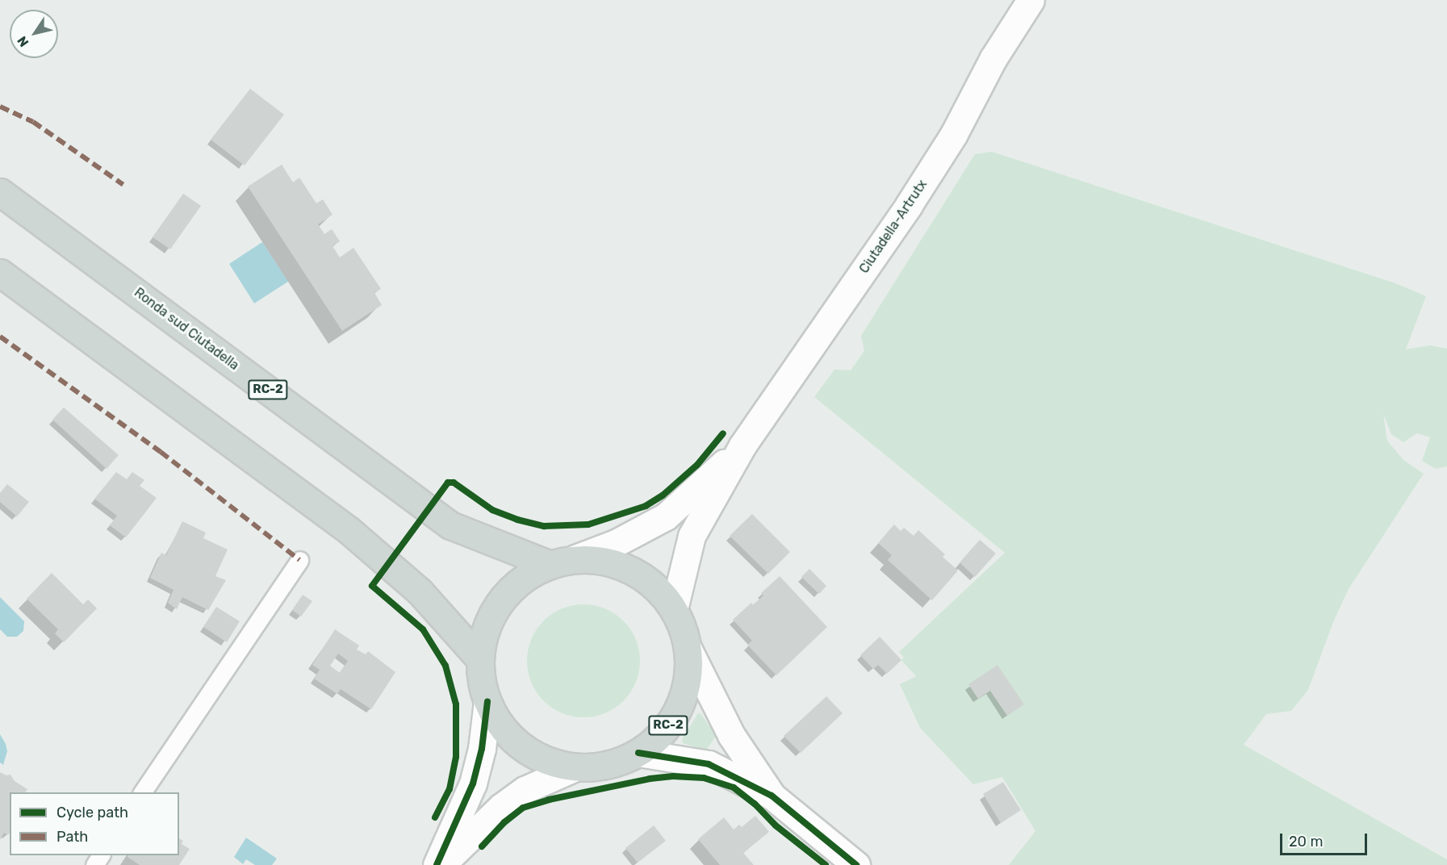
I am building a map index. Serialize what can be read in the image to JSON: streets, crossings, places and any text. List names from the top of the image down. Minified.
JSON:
{"streets":{"main road":["Ciutadella-Artrutx","Ronda sud Ciutadella","RC-2"]},"crossings":[["Ciutadella-Artrutx","RC-2"],["Ronda sud Ciutadella","RC-2"]],"legend":["Cycle path","Path"],"scale_bar":"20 m","north":"bottom left"}
